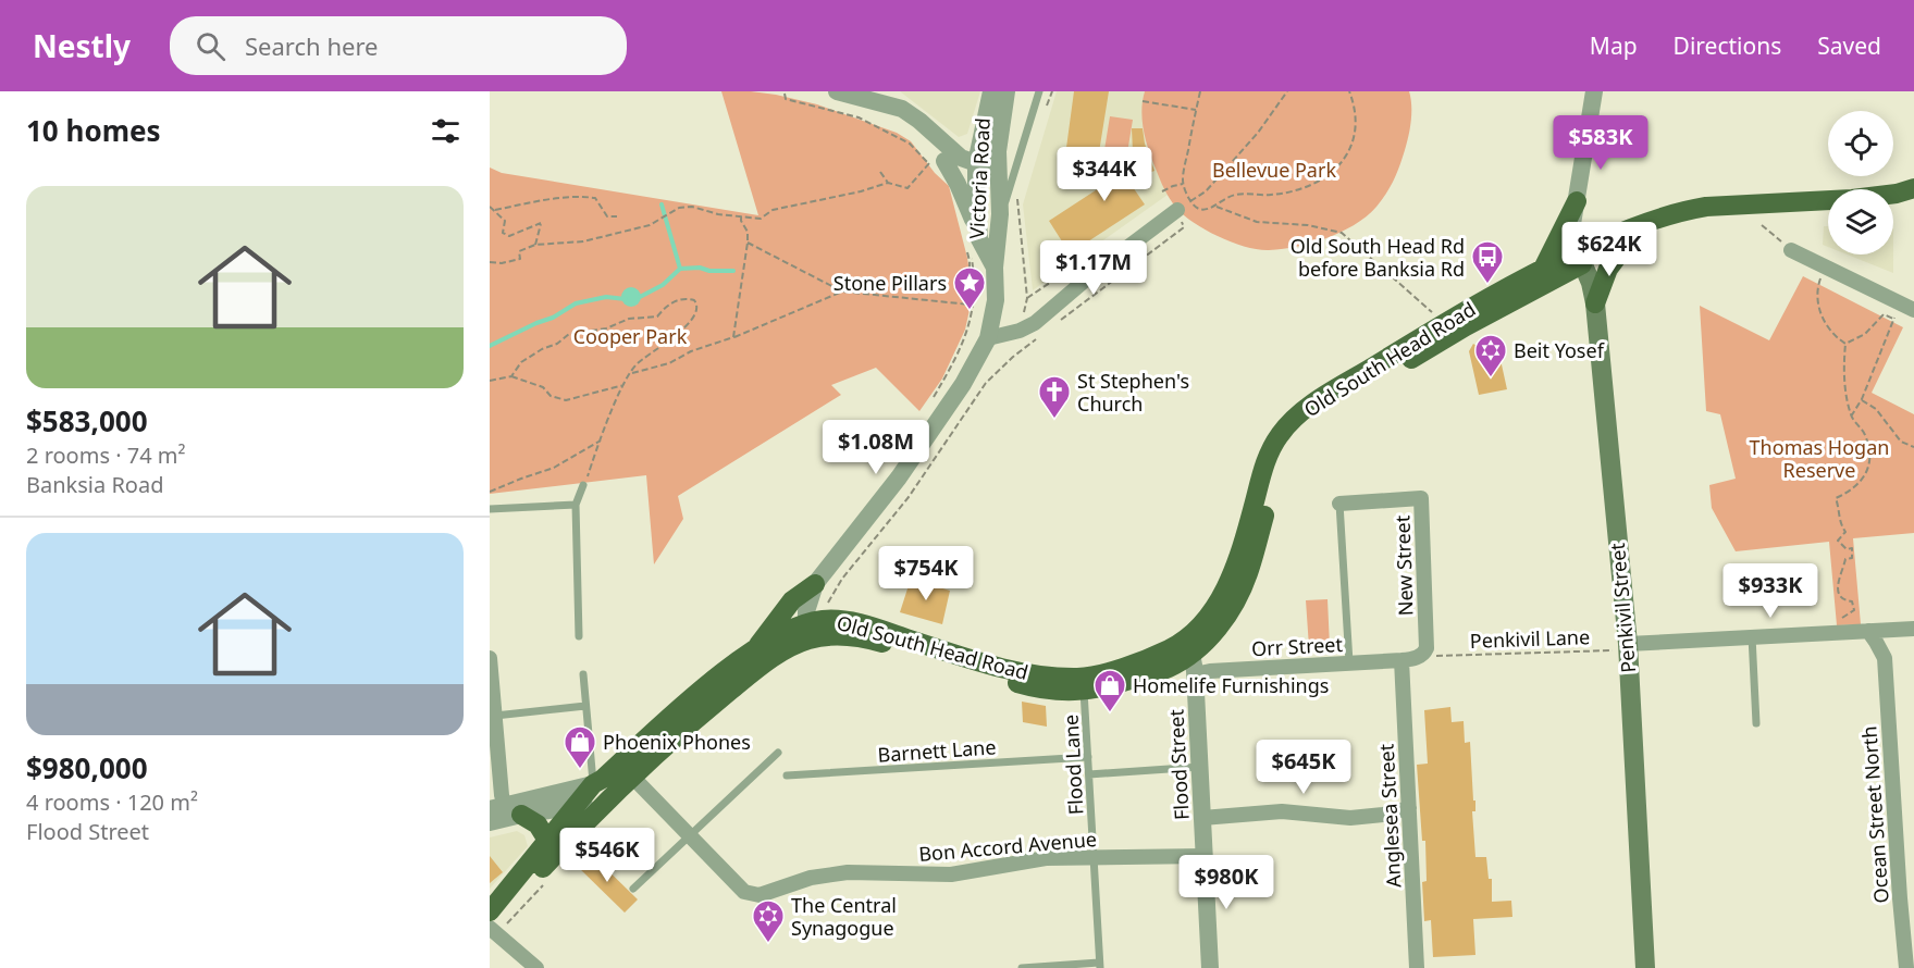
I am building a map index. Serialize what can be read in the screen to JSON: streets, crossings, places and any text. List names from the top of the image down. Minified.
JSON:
{"streets":{"main road":["Old South Head Road","Penkivil Street"],"street":["Victoria Road","New Street","Orr Street","Flood Street","Ocean Street North","Anglesea Street","Bon Accord Avenue"],"lane":["Barnett Lane","Flood Lane"],"path":["Penkivil Lane"]},"crossings":[["Victoria Road","Old South Head Road"],["Old South Head Road","Penkivil Street"],["Old South Head Road","Flood Lane"],["Old South Head Road","Flood Street"],["Old South Head Road","Bon Accord Avenue"],["New Street","Orr Street"],["New Street","Anglesea Street"],["Penkivil Street","Penkivil Lane"],["Orr Street","Flood Street"],["Orr Street","Anglesea Street"],["Barnett Lane","Flood Lane"],["Flood Lane","Bon Accord Avenue"],["Flood Street","Bon Accord Avenue"]],"parks":["Bellevue Park","Cooper Park","Thomas Hogan Reserve"],"places":{"bus stop":["Old South Head Rd before Banksia Rd"],"place":["Stone Pillars"],"synagogue":["Beit Yosef","The Central Synagogue"],"church":["St Stephen's Church"],"shop":["Homelife Furnishings","Phoenix Phones"]},"page":{"header":"Nestly","search":"Search here","nav":["Map","Directions","Saved"],"heading":"10 homes","price":["$583K","$344K","$624K","$1.17M","$1.08M","$754K","$933K","$645K","$546K","$980K"],"list":[{"name":"$583,000","note":"2 rooms · 74 m² · Banksia Road"},{"name":"$980,000","note":"4 rooms · 120 m² · Flood Street"}]}}
